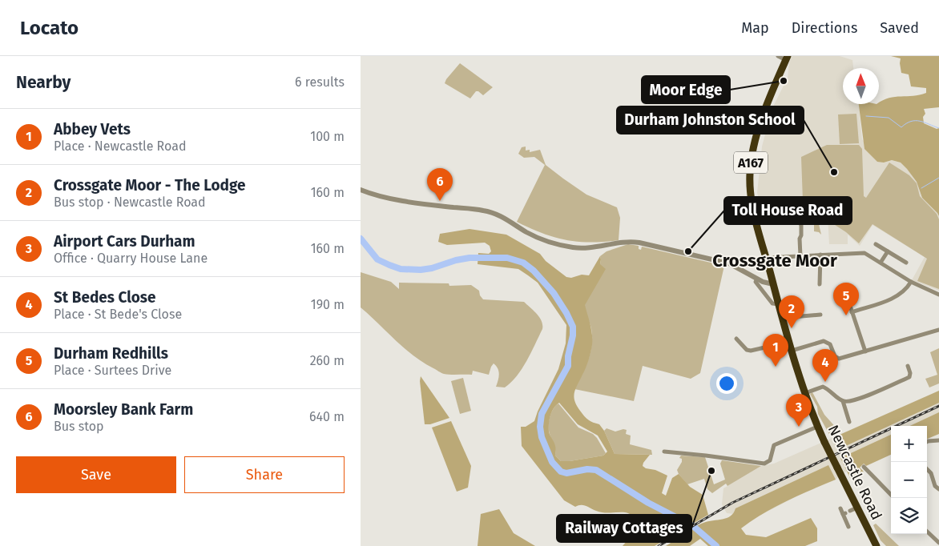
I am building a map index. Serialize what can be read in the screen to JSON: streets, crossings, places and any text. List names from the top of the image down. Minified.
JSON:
{"streets":{"highway":["A167","Newcastle Road"]},"crossings":[["A167","Newcastle Road"]],"districts":["Crossgate Moor"],"places":["Moor Edge","Durham Johnston School","Toll House Road","Railway Cottages"],"north":"top","page":{"header":"Locato","nav":["Map","Directions","Saved"],"heading":["Nearby","6 results"],"list":[{"mark":"1","name":"Abbey Vets","note":"Place · Newcastle Road","value":"100 m"},{"mark":"2","name":"Crossgate Moor - The Lodge","note":"Bus stop · Newcastle Road","value":"160 m"},{"mark":"3","name":"Airport Cars Durham","note":"Office · Quarry House Lane","value":"160 m"},{"mark":"4","name":"St Bedes Close","note":"Place · St Bede's Close","value":"190 m"},{"mark":"5","name":"Durham Redhills","note":"Place · Surtees Drive","value":"260 m"},{"mark":"6","name":"Moorsley Bank Farm","note":"Bus stop","value":"640 m"}],"pins":["6","5","2","1","4","3"],"map_buttons":["+","−"],"buttons":["Save","Share"]}}
